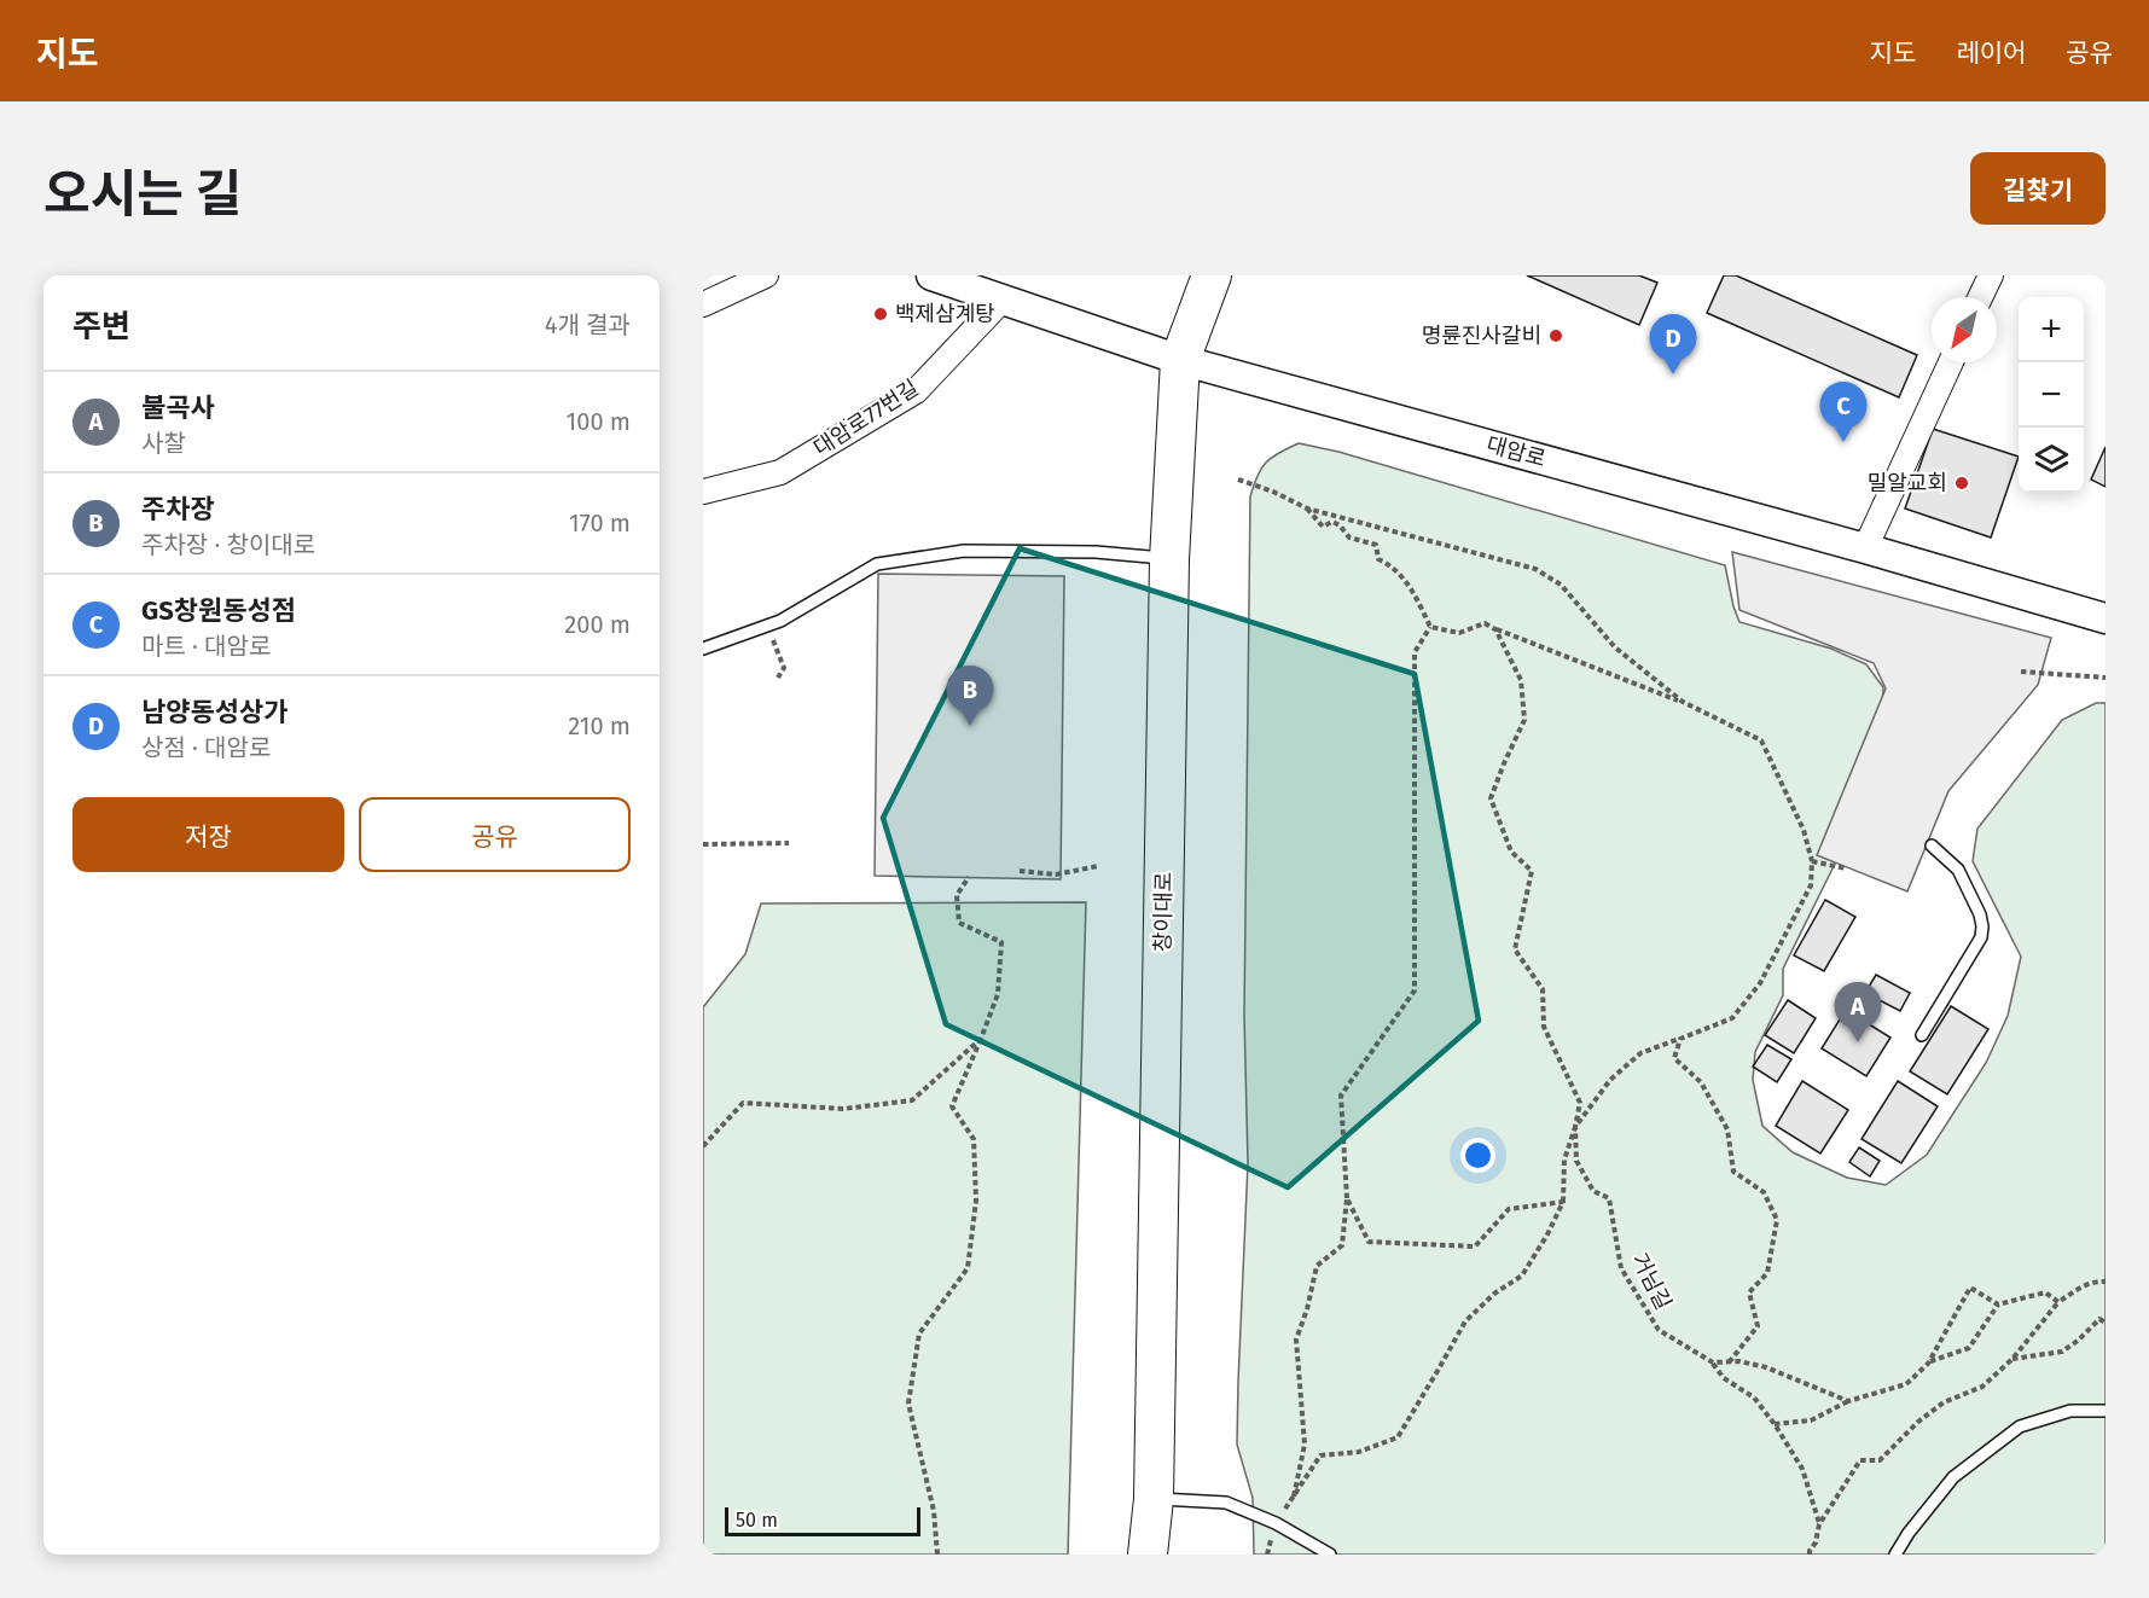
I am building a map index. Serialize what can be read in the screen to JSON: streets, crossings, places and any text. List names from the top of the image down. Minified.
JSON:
{"streets":{"main road":["창이대로"],"street":["대암로77번길","대암로"],"path":["거님길"]},"crossings":[["대암로77번길","대암로"],["대암로","창이대로"]],"places":["백제삼계탕","명륜진사갈비","밀알교회"],"scale_bar":"50 m","north":"bottom left","page":{"header":"지도","nav":["지도","레이어","공유"],"title":"오시는 길","buttons":["길찾기",["저장","공유"]],"heading":["주변","4개 결과"],"map_buttons":["+","−"],"pins":["D","C","B","A"],"list":[{"mark":"A","name":"불곡사","note":"사찰","value":"100 m"},{"mark":"B","name":"주차장","note":"주차장 · 창이대로","value":"170 m"},{"mark":"C","name":"GS창원동성점","note":"마트 · 대암로","value":"200 m"},{"mark":"D","name":"남양동성상가","note":"상점 · 대암로","value":"210 m"}],"scale":"50 m"}}
